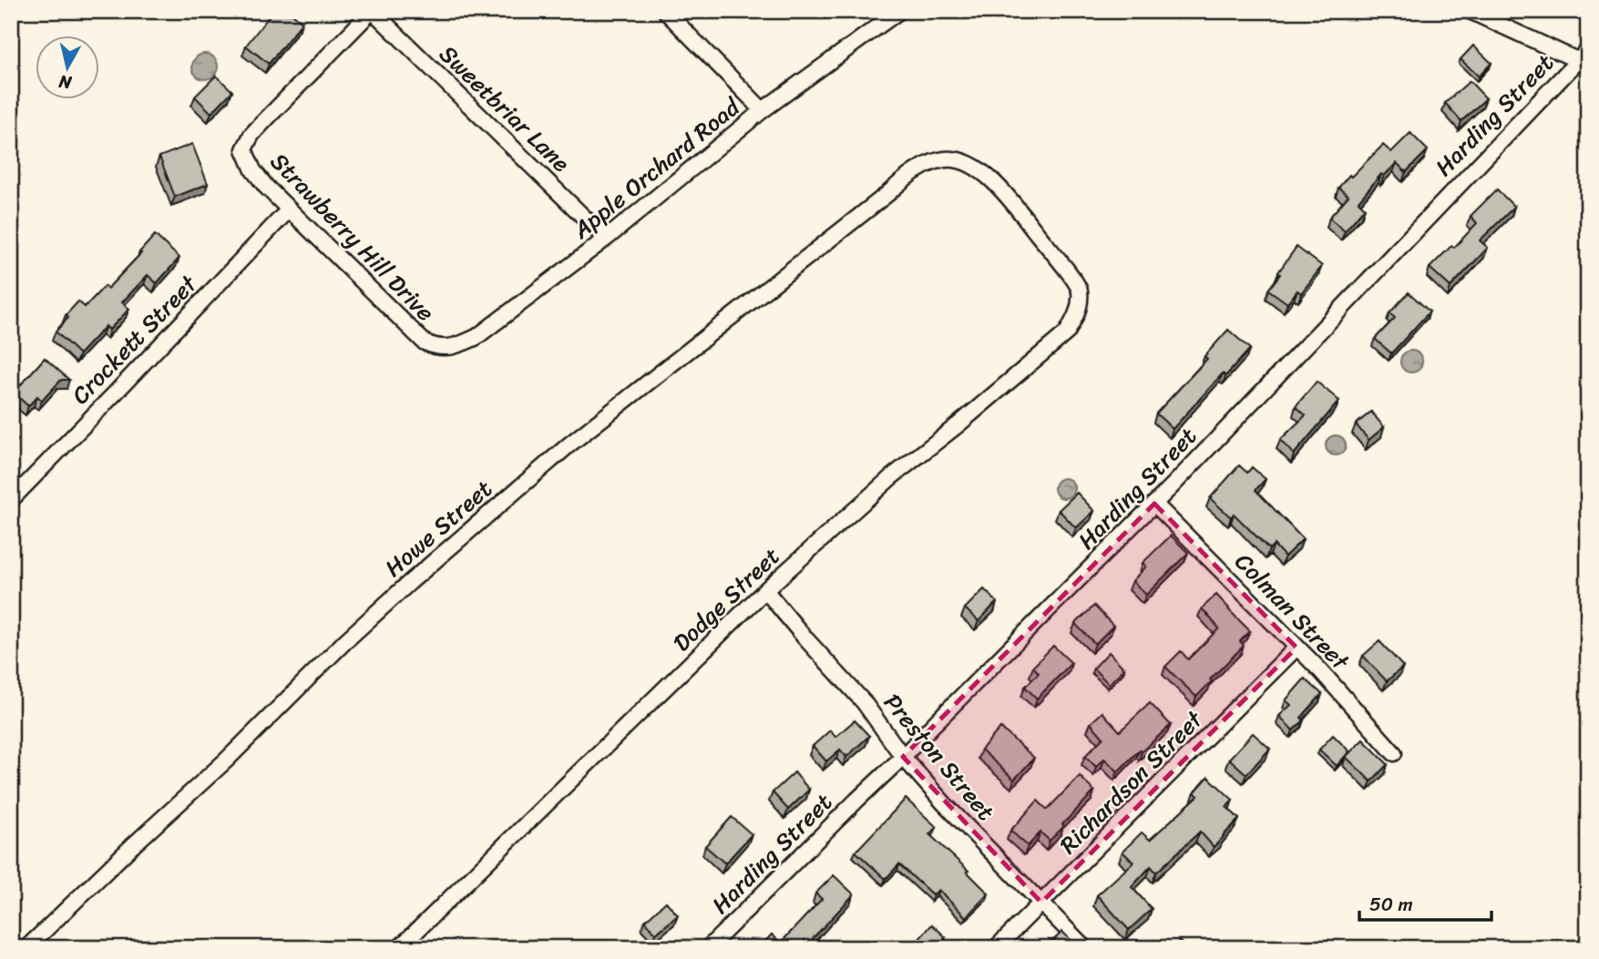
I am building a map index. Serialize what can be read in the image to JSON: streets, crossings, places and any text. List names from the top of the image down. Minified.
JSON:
{"streets":{"street":["Sweetbriar Lane","Harding Street","Apple Orchard Road","Strawberry Hill Drive","Crockett Street","Howe Street","Dodge Street","Colman Street","Preston Street","Richardson Street"]},"crossings":[["Sweetbriar Lane","Apple Orchard Road"],["Sweetbriar Lane","Strawberry Hill Drive"],["Harding Street","Colman Street"],["Harding Street","Preston Street"],["Apple Orchard Road","Strawberry Hill Drive"],["Strawberry Hill Drive","Crockett Street"],["Howe Street","Dodge Street"],["Dodge Street","Preston Street"],["Colman Street","Richardson Street"],["Preston Street","Richardson Street"]],"scale_bar":"50 m","north":"bottom"}
